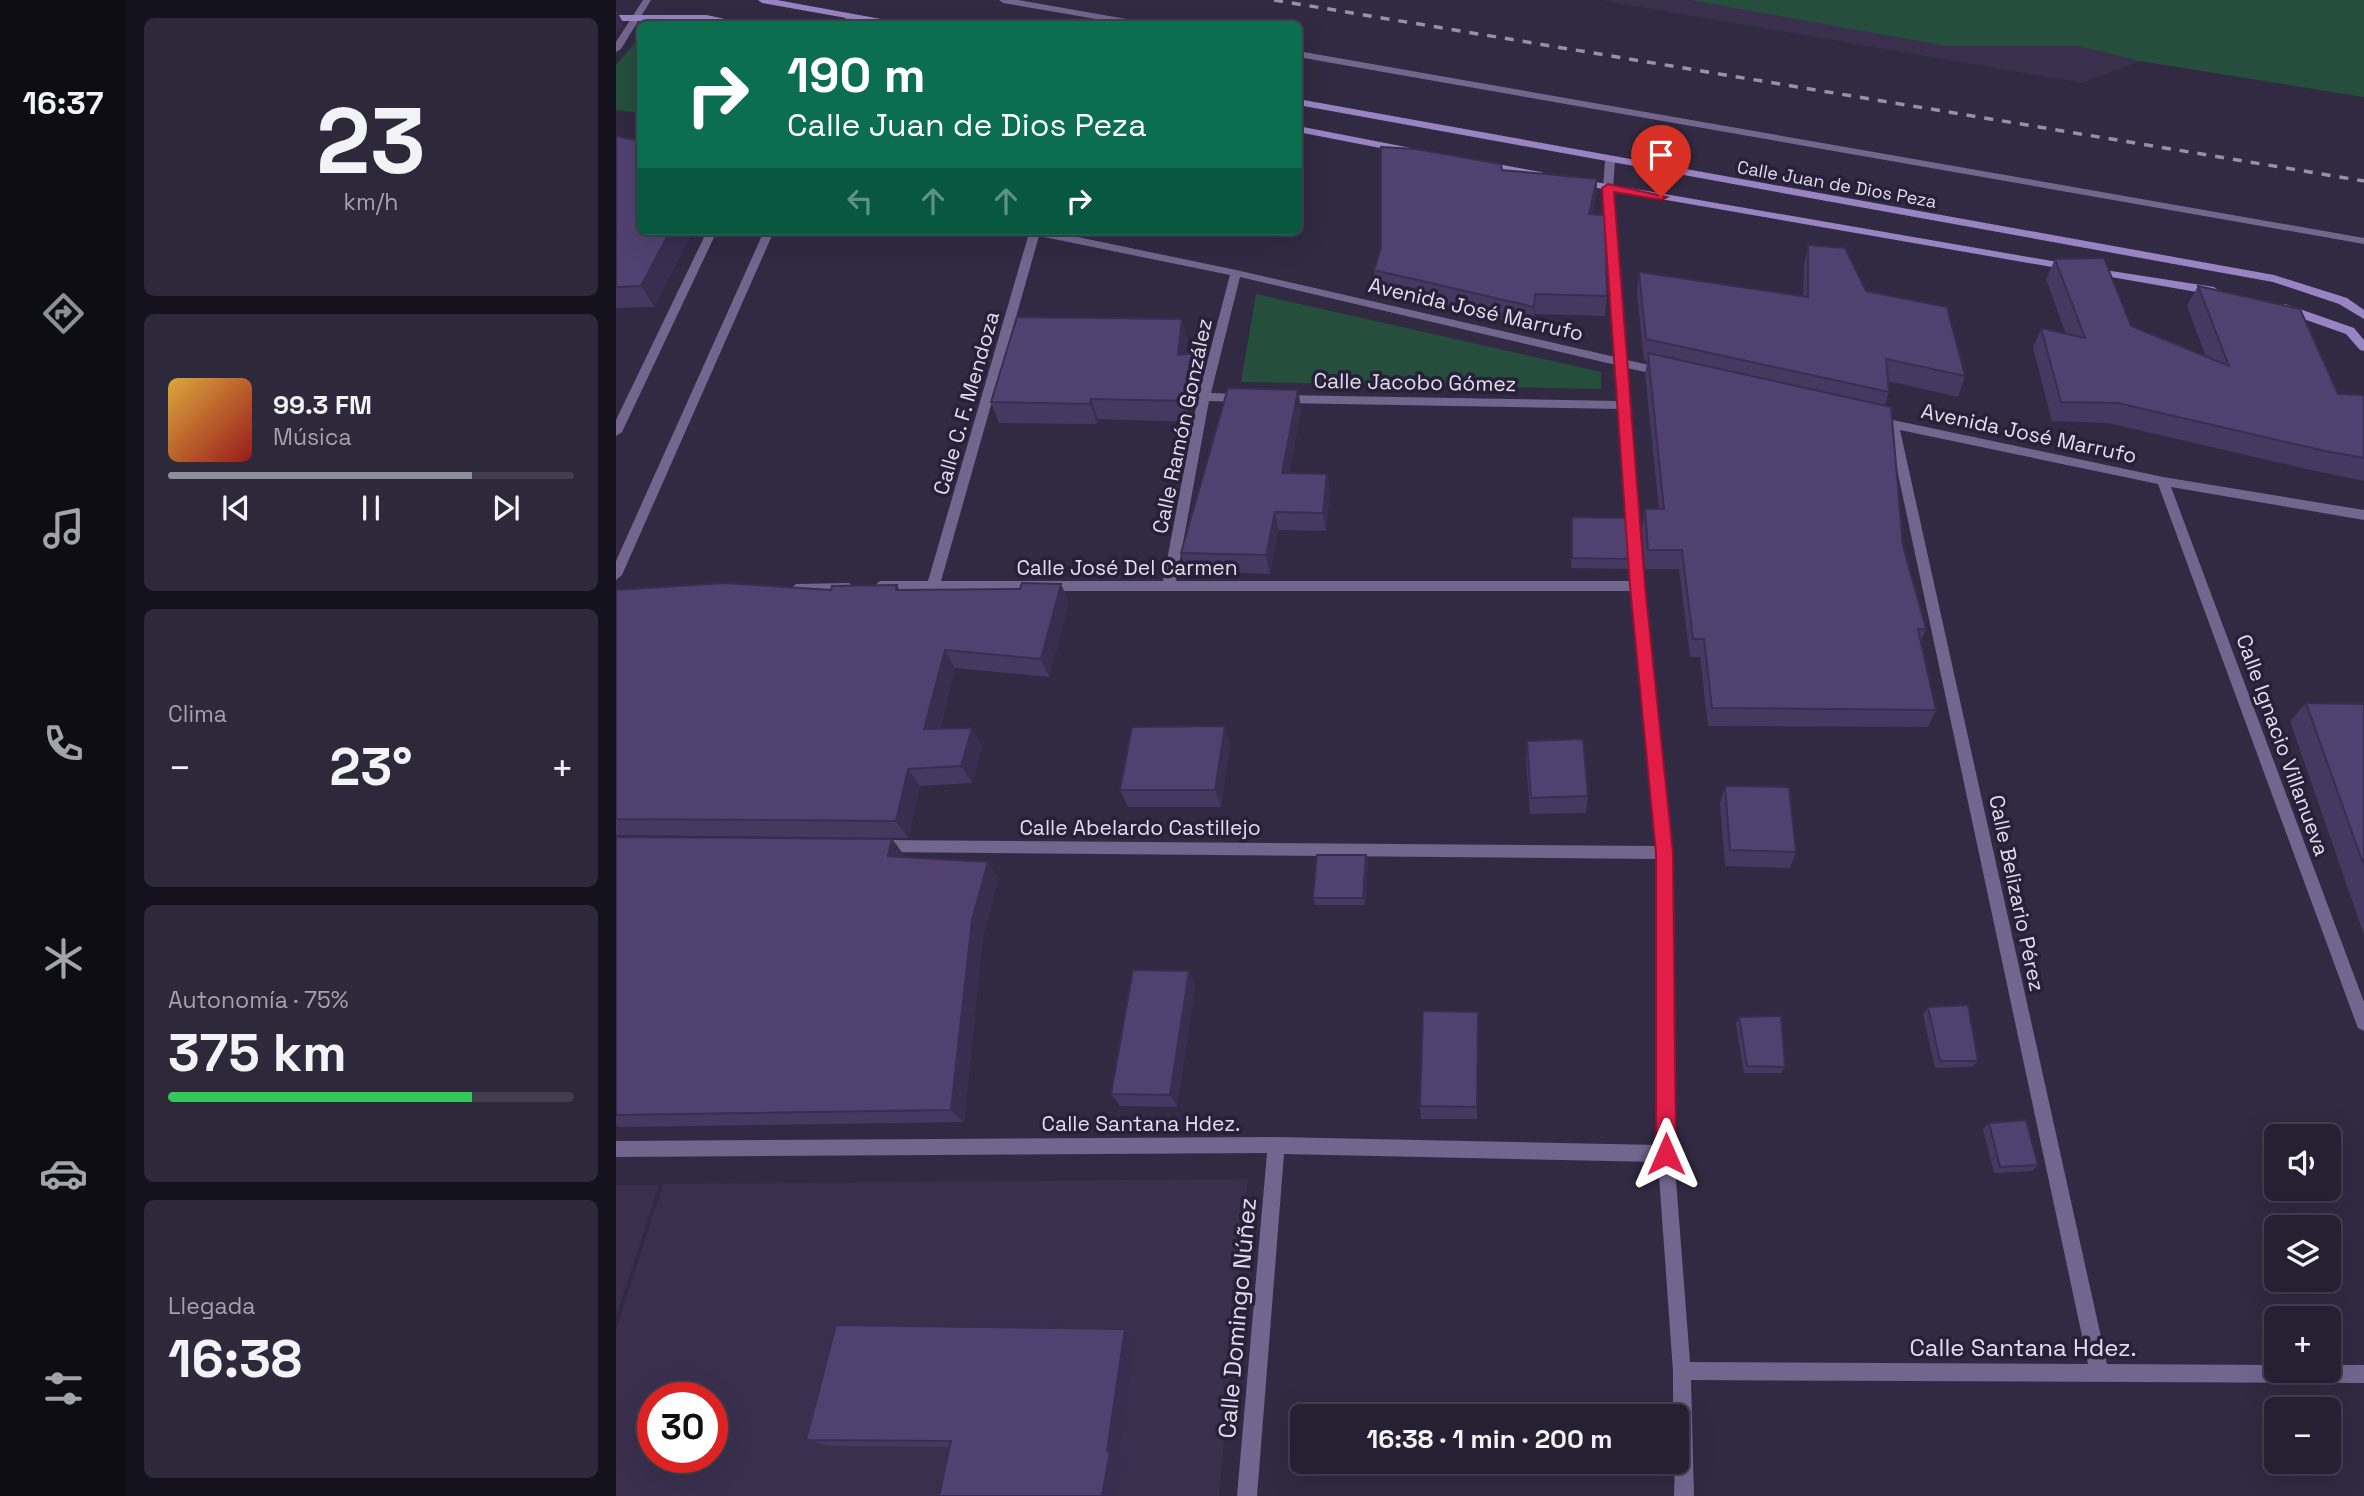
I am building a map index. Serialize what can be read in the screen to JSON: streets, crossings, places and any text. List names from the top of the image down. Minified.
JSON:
{"streets":{"main road":["Calle Juan de Dios Peza"],"street":["Avenida José Marrufo","Calle Jacobo Gómez","Calle C. F. Mendoza","Calle Ramón González","Calle José Del Carmen","Calle Ignacio Villanueva","Calle Abelardo Castillejo","Calle Belizario Pérez","Calle Santana Hdez.","Calle Domingo Núñez"]},"crossings":[["Avenida José Marrufo","Calle Ramón González"],["Avenida José Marrufo","Calle Ignacio Villanueva"],["Avenida José Marrufo","Calle Belizario Pérez"],["Calle C. F. Mendoza","Calle José Del Carmen"],["Calle Ramón González","Calle José Del Carmen"],["Calle Belizario Pérez","Calle Santana Hdez."],["Calle Santana Hdez.","Calle Domingo Núñez"]],"page":{"tabs":"16:37","tile":[["23","km/h"],"Clima",["Autonomía · 75%","375 km"],["Llegada","16:38"]],"turn":["190 m","Calle Juan de Dios Peza"],"song":["99.3 FM","Música"],"heat":["−","23°","+"],"map_buttons":["+","−"],"limit":"30","trip":"16:38 · 1 min · 200 m"}}
